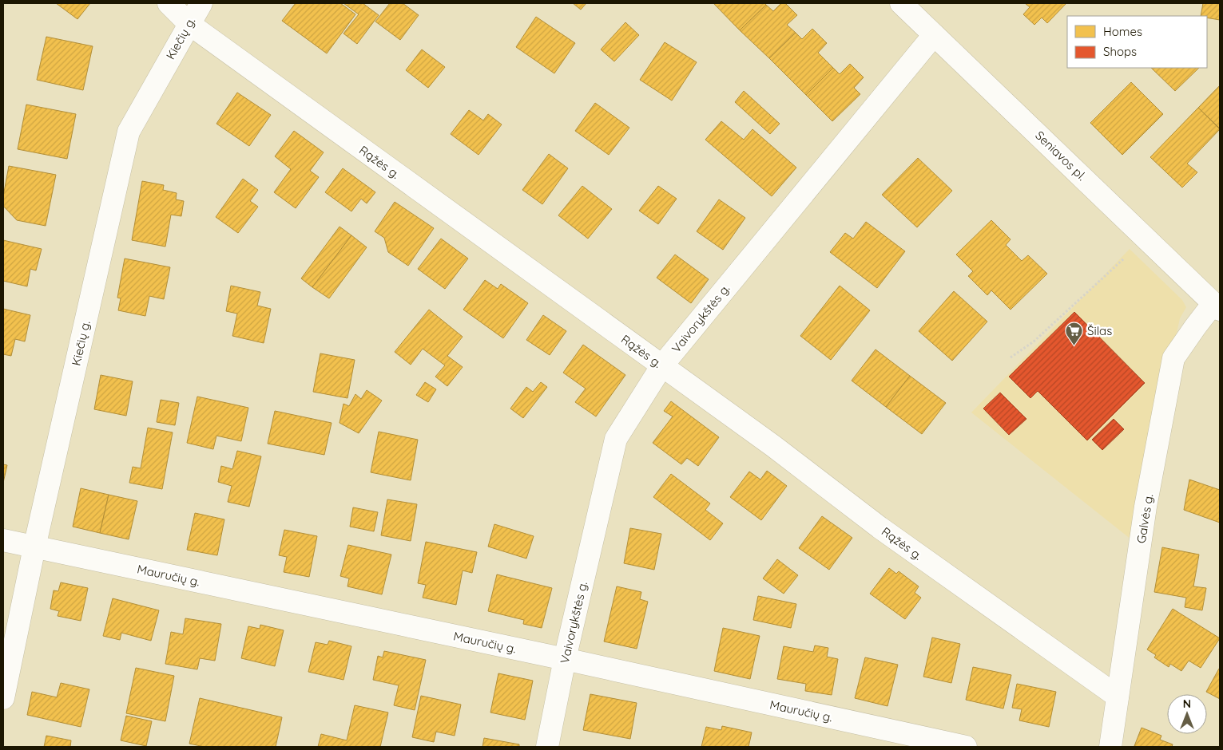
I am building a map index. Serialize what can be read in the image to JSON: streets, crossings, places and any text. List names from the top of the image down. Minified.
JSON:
{"streets":{"street":["Kiečių g.","Seniavos pl.","Rąžės g.","Vaivorykštės g.","Galvės g.","Mauručių g."]},"crossings":[["Kiečių g.","Rąžės g."],["Kiečių g.","Mauručių g."],["Seniavos pl.","Vaivorykštės g."],["Seniavos pl.","Galvės g."],["Rąžės g.","Vaivorykštės g."],["Rąžės g.","Galvės g."],["Vaivorykštės g.","Mauručių g."]],"places":{"supermarket":["Šilas"]},"legend":["Homes","Shops"],"north":"top"}
